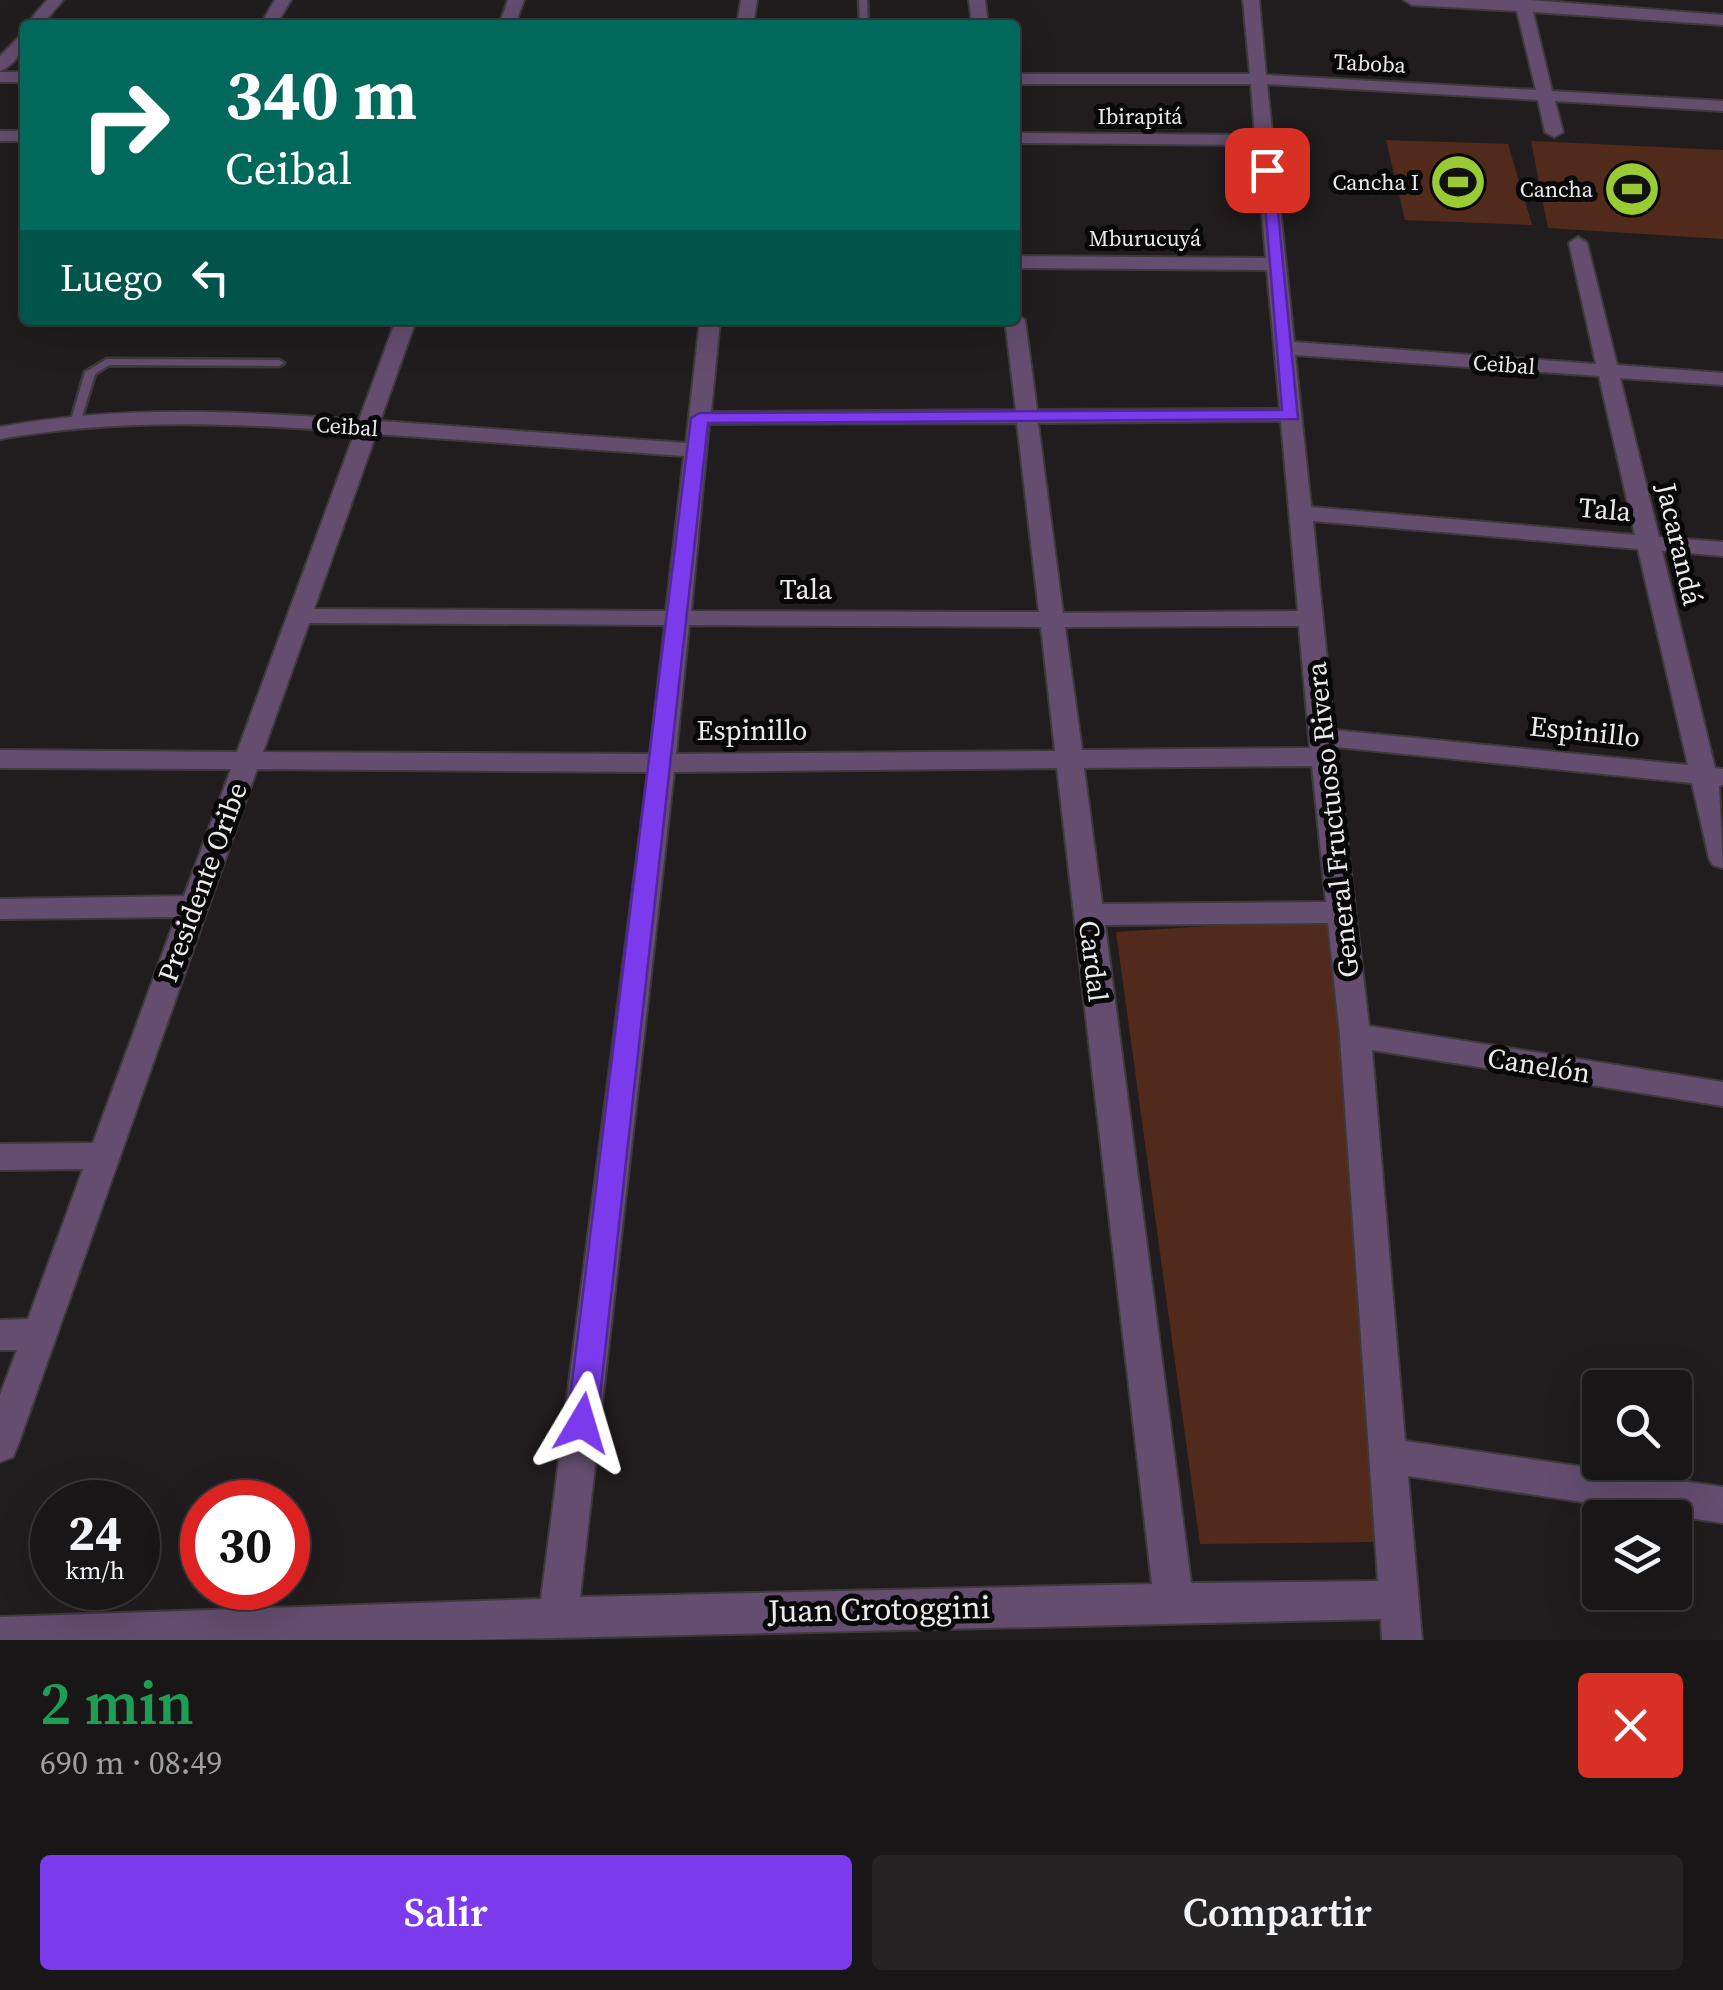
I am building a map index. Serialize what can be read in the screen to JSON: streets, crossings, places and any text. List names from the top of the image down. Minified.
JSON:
{"streets":{"street":["Taboba","Ibirapitá","Mburucuyá","Ceibal","Tala","Jacarandá","Espinillo","General Fructuoso Rivera","Presidente Oribe","Cardal","Canelón","Juan Crotoggini"]},"crossings":[["Taboba","General Fructuoso Rivera"],["Ibirapitá","General Fructuoso Rivera"],["Mburucuyá","General Fructuoso Rivera"],["Ceibal","Jacarandá"],["Ceibal","General Fructuoso Rivera"],["Ceibal","Presidente Oribe"],["Tala","Jacarandá"],["Tala","General Fructuoso Rivera"],["Tala","Presidente Oribe"],["Tala","Cardal"],["Jacarandá","Espinillo"],["Espinillo","General Fructuoso Rivera"],["Espinillo","Presidente Oribe"],["Espinillo","Cardal"],["General Fructuoso Rivera","Canelón"],["General Fructuoso Rivera","Juan Crotoggini"],["Cardal","Juan Crotoggini"]],"places":{"sports":["Cancha I","Cancha"]},"page":{"turn":["340 m","Ceibal"],"then":"Luego","speed":"24 km/h","limit":"30","heading":["2 min","690 m · 08:49"],"buttons":["Salir","Compartir"]}}
